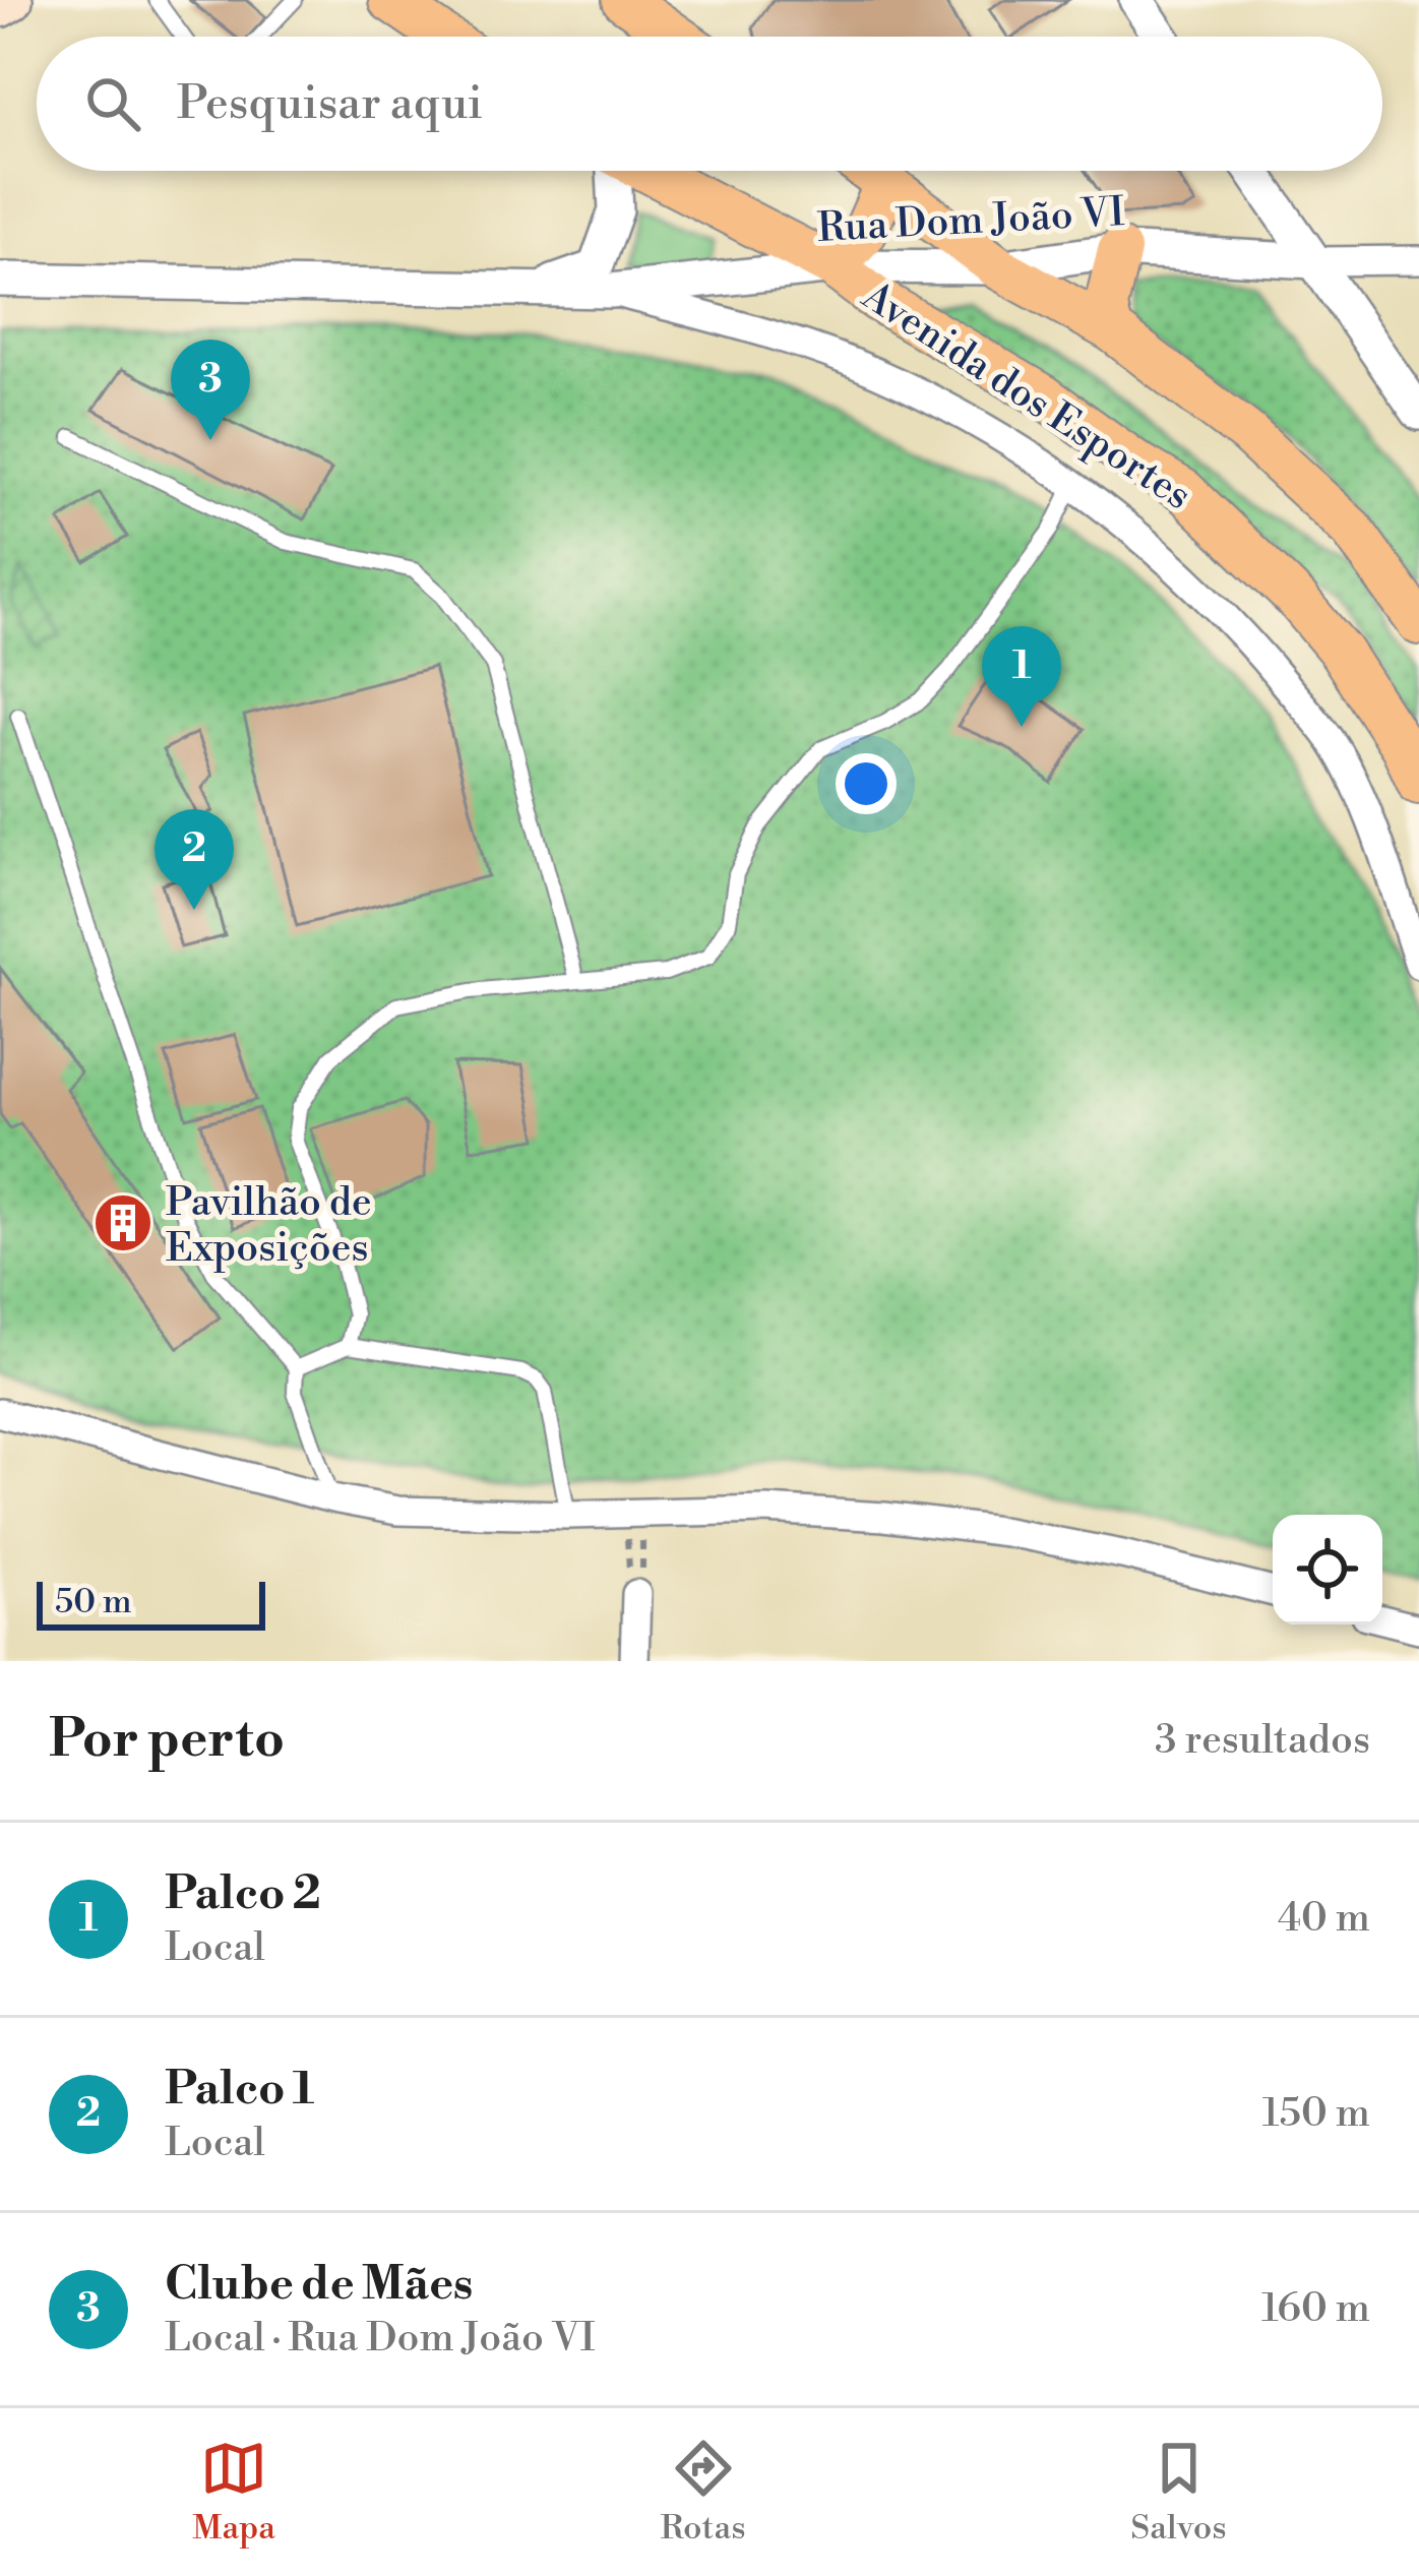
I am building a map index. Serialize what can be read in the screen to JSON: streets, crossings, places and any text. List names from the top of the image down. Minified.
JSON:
{"streets":{"main road":["Avenida dos Esportes"],"street":["Rua Dom João VI"]},"crossings":[["Rua Dom João VI","Avenida dos Esportes"]],"places":{"building":["Pavilhão de Exposições"]},"scale_bar":"50 m","page":{"search":"Pesquisar aqui","pins":["3","1","2"],"scale":"50 m","heading":["Por perto","3 resultados"],"list":[{"mark":"1","name":"Palco 2","note":"Local","value":"40 m"},{"mark":"2","name":"Palco 1","note":"Local","value":"150 m"},{"mark":"3","name":"Clube de Mães","note":"Local · Rua Dom João VI","value":"160 m"}],"nav":["Mapa","Rotas","Salvos"]}}
